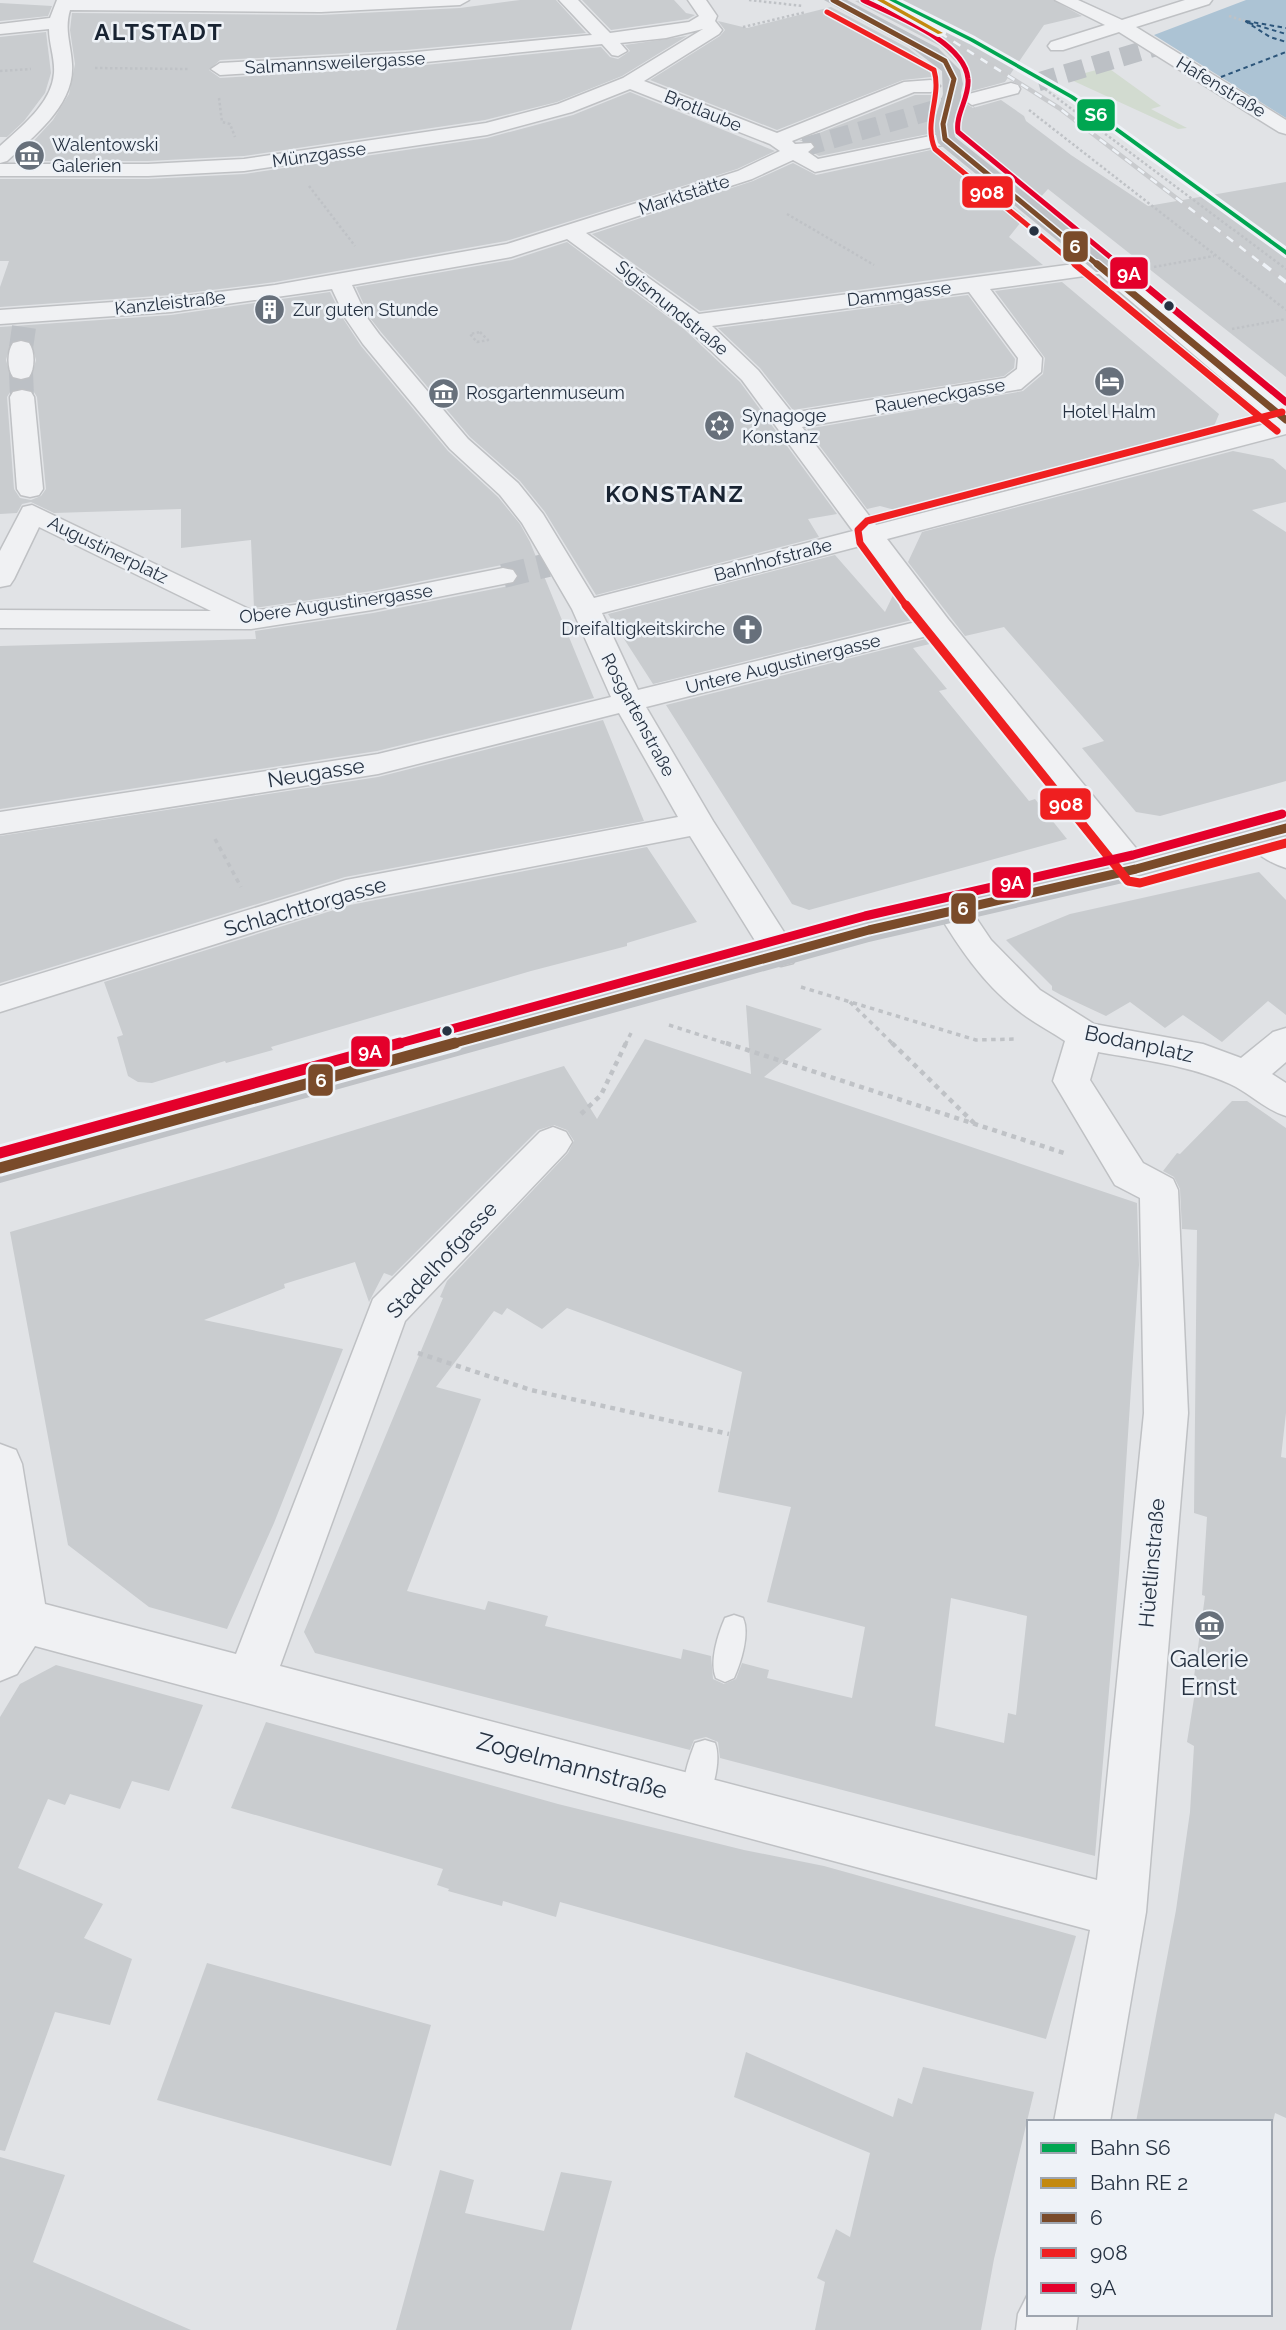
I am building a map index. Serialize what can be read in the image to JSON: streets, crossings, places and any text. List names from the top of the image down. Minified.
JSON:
{"streets":{"street":["Salmannsweilergasse","Hafenstraße","Brotlaube","Münzgasse","Marktstätte","Dammgasse","Kanzleistraße","Sigismundstraße","Raueneckgasse","Augustinerplatz","Bahnhofstraße","Obere Augustinergasse","Untere Augustinergasse","Rosgartenstraße","Neugasse","Schlachttorgasse","Bodanplatz","Stadelhofgasse","Hüetlinstraße","Zogelmannstraße"]},"crossings":[["Salmannsweilergasse","Münzgasse"],["Brotlaube","Münzgasse"],["Brotlaube","Marktstätte"],["Marktstätte","Kanzleistraße"],["Marktstätte","Sigismundstraße"],["Marktstätte","Rosgartenstraße"],["Dammgasse","Sigismundstraße"],["Dammgasse","Raueneckgasse"],["Kanzleistraße","Rosgartenstraße"],["Sigismundstraße","Raueneckgasse"],["Sigismundstraße","Bahnhofstraße"],["Sigismundstraße","Untere Augustinergasse"],["Augustinerplatz","Obere Augustinergasse"],["Bahnhofstraße","Rosgartenstraße"],["Untere Augustinergasse","Rosgartenstraße"],["Untere Augustinergasse","Neugasse"],["Rosgartenstraße","Neugasse"],["Rosgartenstraße","Schlachttorgasse"],["Bodanplatz","Hüetlinstraße"],["Stadelhofgasse","Zogelmannstraße"],["Hüetlinstraße","Zogelmannstraße"]],"districts":["ALTSTADT","KONSTANZ"],"places":{"museum":["Walentowski Galerien","Rosgartenmuseum","Galerie Ernst"],"building":["Zur guten Stunde"],"hotel":["Hotel Halm"],"synagogue":["Synagoge Konstanz"],"church":["Dreifaltigkeitskirche"]},"lines":["rail line S6","transit line 6","transit line 9A","transit line 908"],"legend":["Bahn S6","Bahn RE 2","6","908","9A"]}
